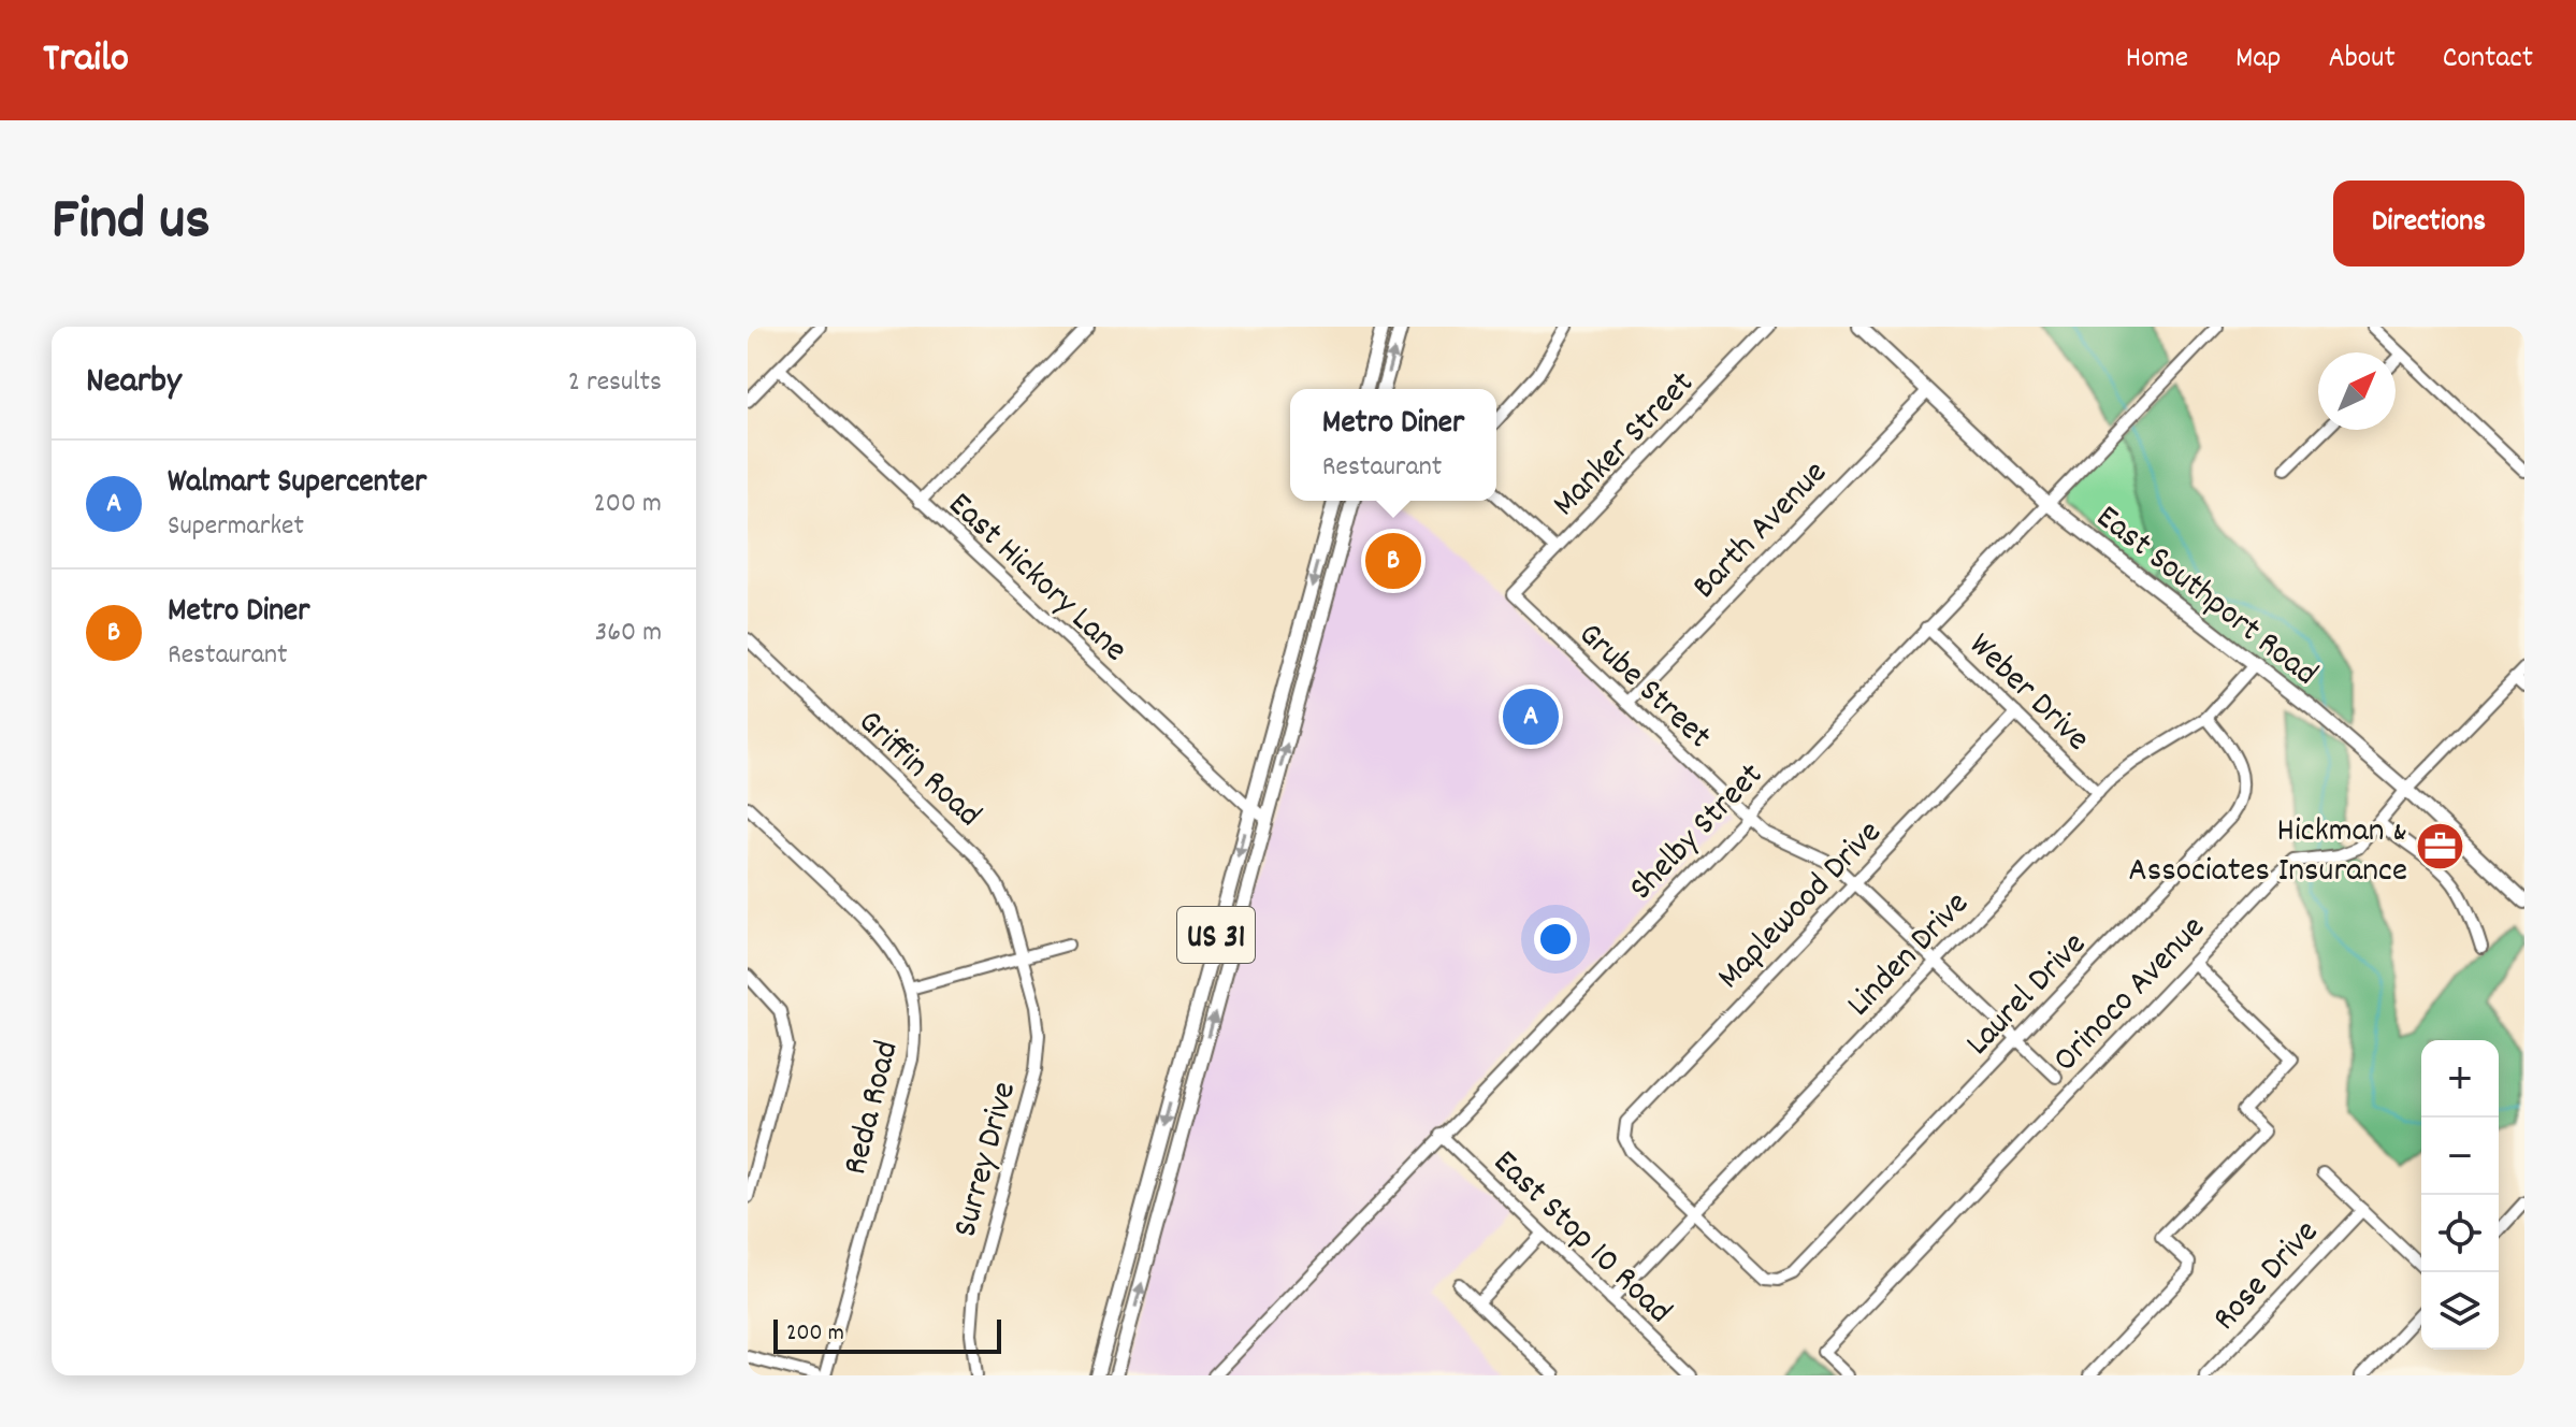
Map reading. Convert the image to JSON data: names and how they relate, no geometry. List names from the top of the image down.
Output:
{
  "streets": {
    "main road": ["East Southport Road", "US 31"],
    "street": [
      "Manker Street",
      "Barth Avenue",
      "East Hickory Lane",
      "Grube Street",
      "Weber Drive",
      "Griffin Road",
      "Shelby Street",
      "Maplewood Drive",
      "Linden Drive",
      "Laurel Drive",
      "Orinoco Avenue",
      "Reda Road",
      "Surrey Drive",
      "East Stop 10 Road",
      "Rose Drive"
    ]
  },
  "crossings": [
    ["Manker Street", "Grube Street"],
    ["Barth Avenue", "East Southport Road"],
    ["Barth Avenue", "Grube Street"],
    ["East Hickory Lane", "US 31"],
    ["East Southport Road", "Shelby Street"],
    ["East Southport Road", "Linden Drive"],
    ["East Southport Road", "Orinoco Avenue"],
    ["Grube Street", "Shelby Street"],
    ["Grube Street", "Maplewood Drive"],
    ["Grube Street", "Linden Drive"],
    ["Grube Street", "Laurel Drive"],
    ["Weber Drive", "Shelby Street"],
    ["Weber Drive", "Maplewood Drive"],
    ["Weber Drive", "Linden Drive"],
    ["Griffin Road", "Surrey Drive"],
    ["Shelby Street", "East Stop 10 Road"],
    ["Maplewood Drive", "Linden Drive"],
    ["Maplewood Drive", "Laurel Drive"],
    ["Linden Drive", "Laurel Drive"],
    ["Linden Drive", "East Stop 10 Road"]
  ],
  "places": {
    "office": ["Hickman & Associates Insurance"]
  },
  "scale_bar": "200 m",
  "north": "top right",
  "page": {
    "header": "Trailo",
    "nav": [
      "Home",
      "Map",
      "About",
      "Contact"
    ],
    "title": "Find us",
    "buttons": "Directions",
    "heading": ["Nearby", "2 results"],
    "popup": ["Metro Diner", "Restaurant"],
    "list": [
      {
        "mark": "A",
        "name": "Walmart Supercenter",
        "note": "Supermarket",
        "value": "200 m"
      },
      {
        "mark": "B",
        "name": "Metro Diner",
        "note": "Restaurant",
        "value": "360 m"
      }
    ],
    "pins": ["B", "A"],
    "map_buttons": ["+", "−"],
    "scale": "200 m"
  }
}
